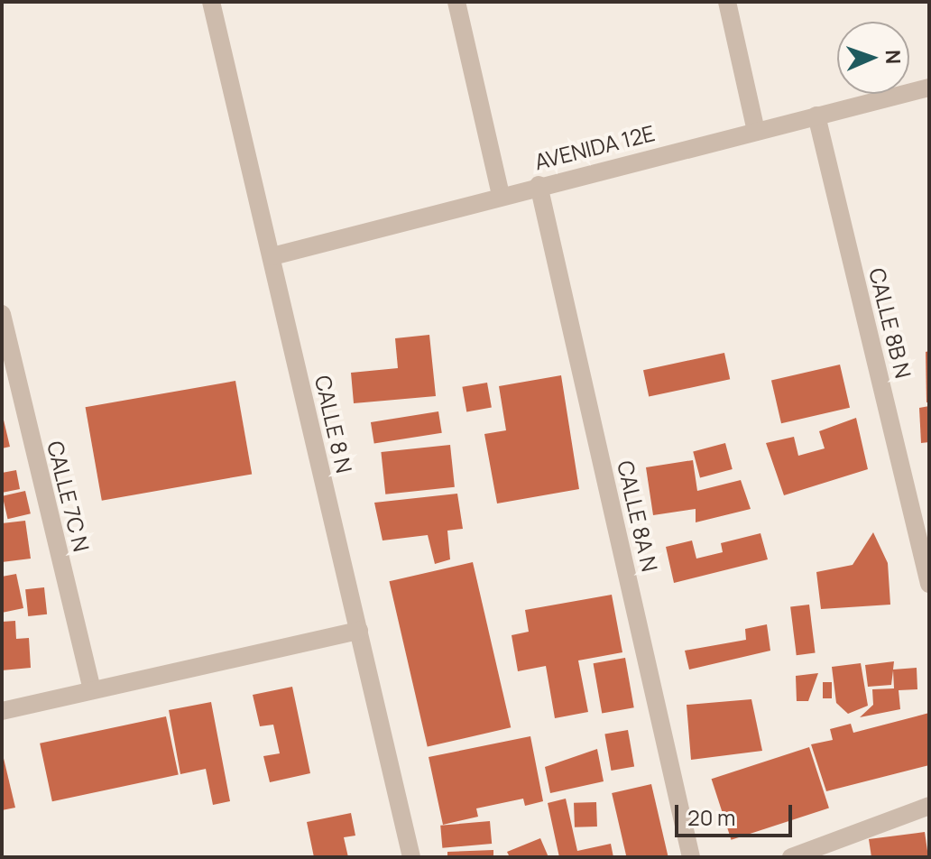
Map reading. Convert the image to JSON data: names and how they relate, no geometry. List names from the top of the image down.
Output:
{
  "streets": {
    "street": [
      "AVENIDA 12E",
      "CALLE 8B N",
      "CALLE 8 N",
      "CALLE 7C N",
      "CALLE 8A N"
    ]
  },
  "crossings": [
    ["AVENIDA 12E", "CALLE 8B N"],
    ["AVENIDA 12E", "CALLE 8 N"],
    ["AVENIDA 12E", "CALLE 8A N"]
  ],
  "scale_bar": "20 m",
  "north": "right"
}
